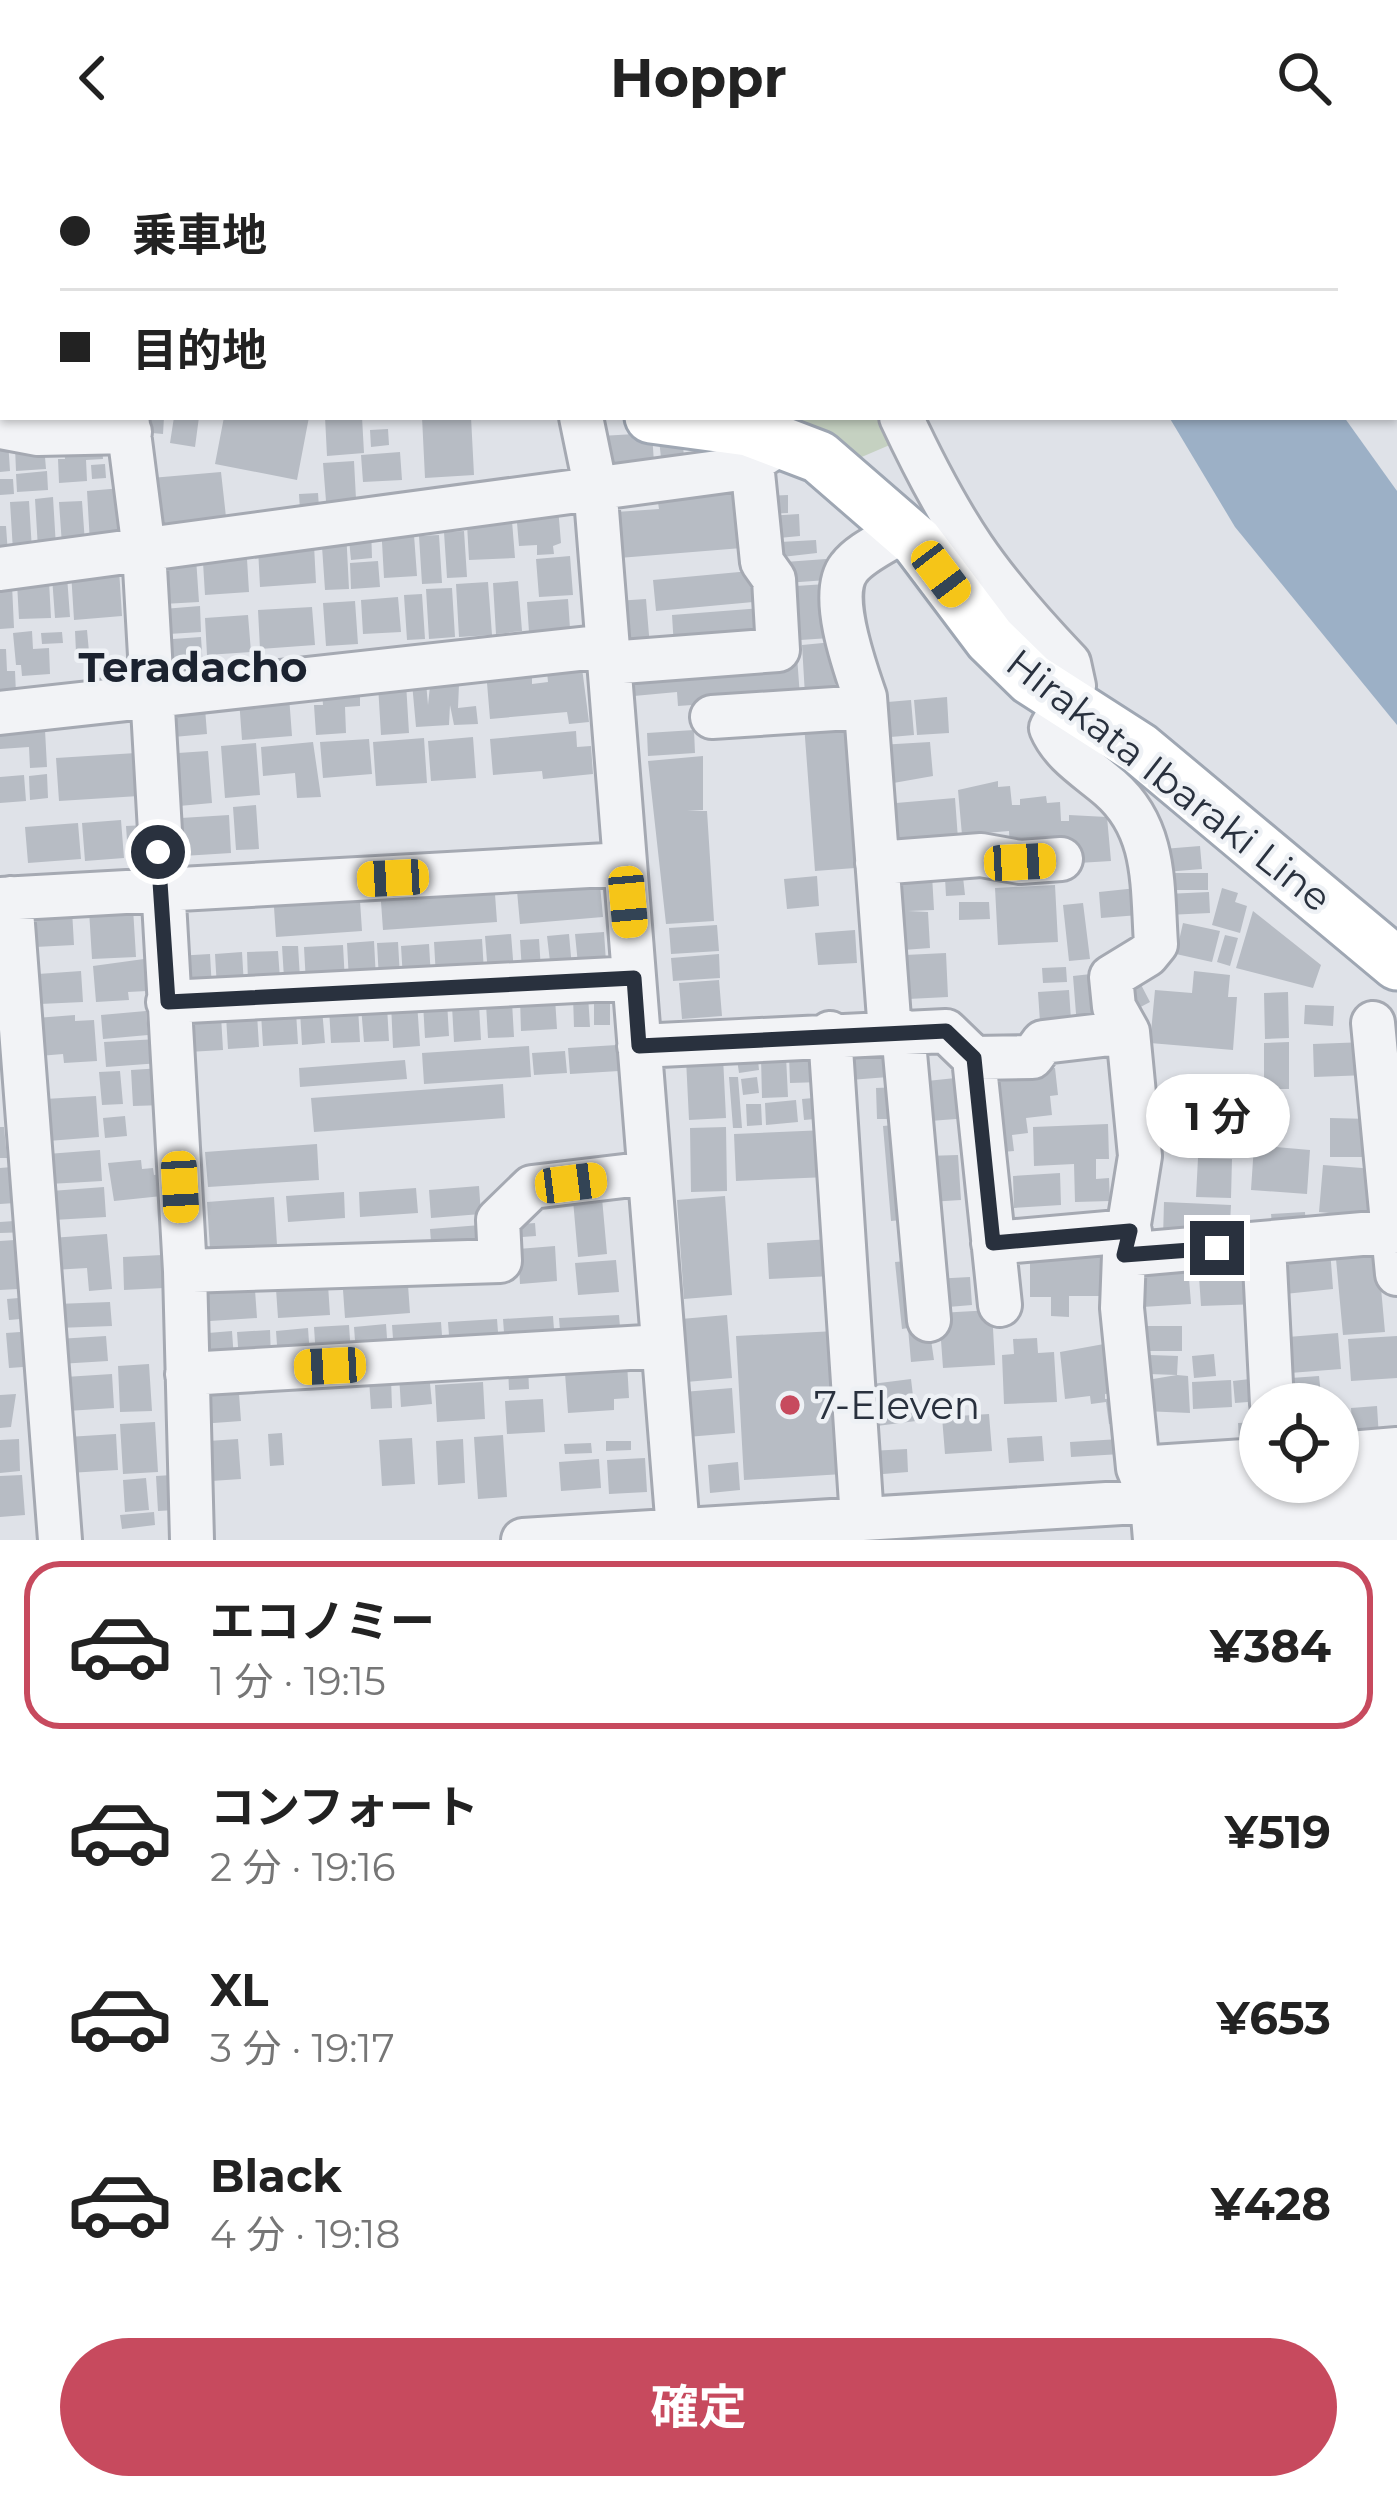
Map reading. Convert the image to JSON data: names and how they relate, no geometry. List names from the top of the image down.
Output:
{
  "streets": {
    "main road": ["Hirakata Ibaraki Line"]
  },
  "districts": ["Teradacho"],
  "places": ["7-Eleven"],
  "page": {
    "header": "Hoppr",
    "banner": ["乗車地", "目的地"],
    "bubble": "1 分",
    "list": [
      {
        "name": "エコノミー",
        "note": "1 分 · 19:15",
        "value": "¥384"
      },
      {
        "name": "コンフォート",
        "note": "2 分 · 19:16",
        "value": "¥519"
      },
      {
        "name": "XL",
        "note": "3 分 · 19:17",
        "value": "¥653"
      },
      {
        "name": "Black",
        "note": "4 分 · 19:18",
        "value": "¥428"
      }
    ],
    "buttons": "確定"
  }
}
